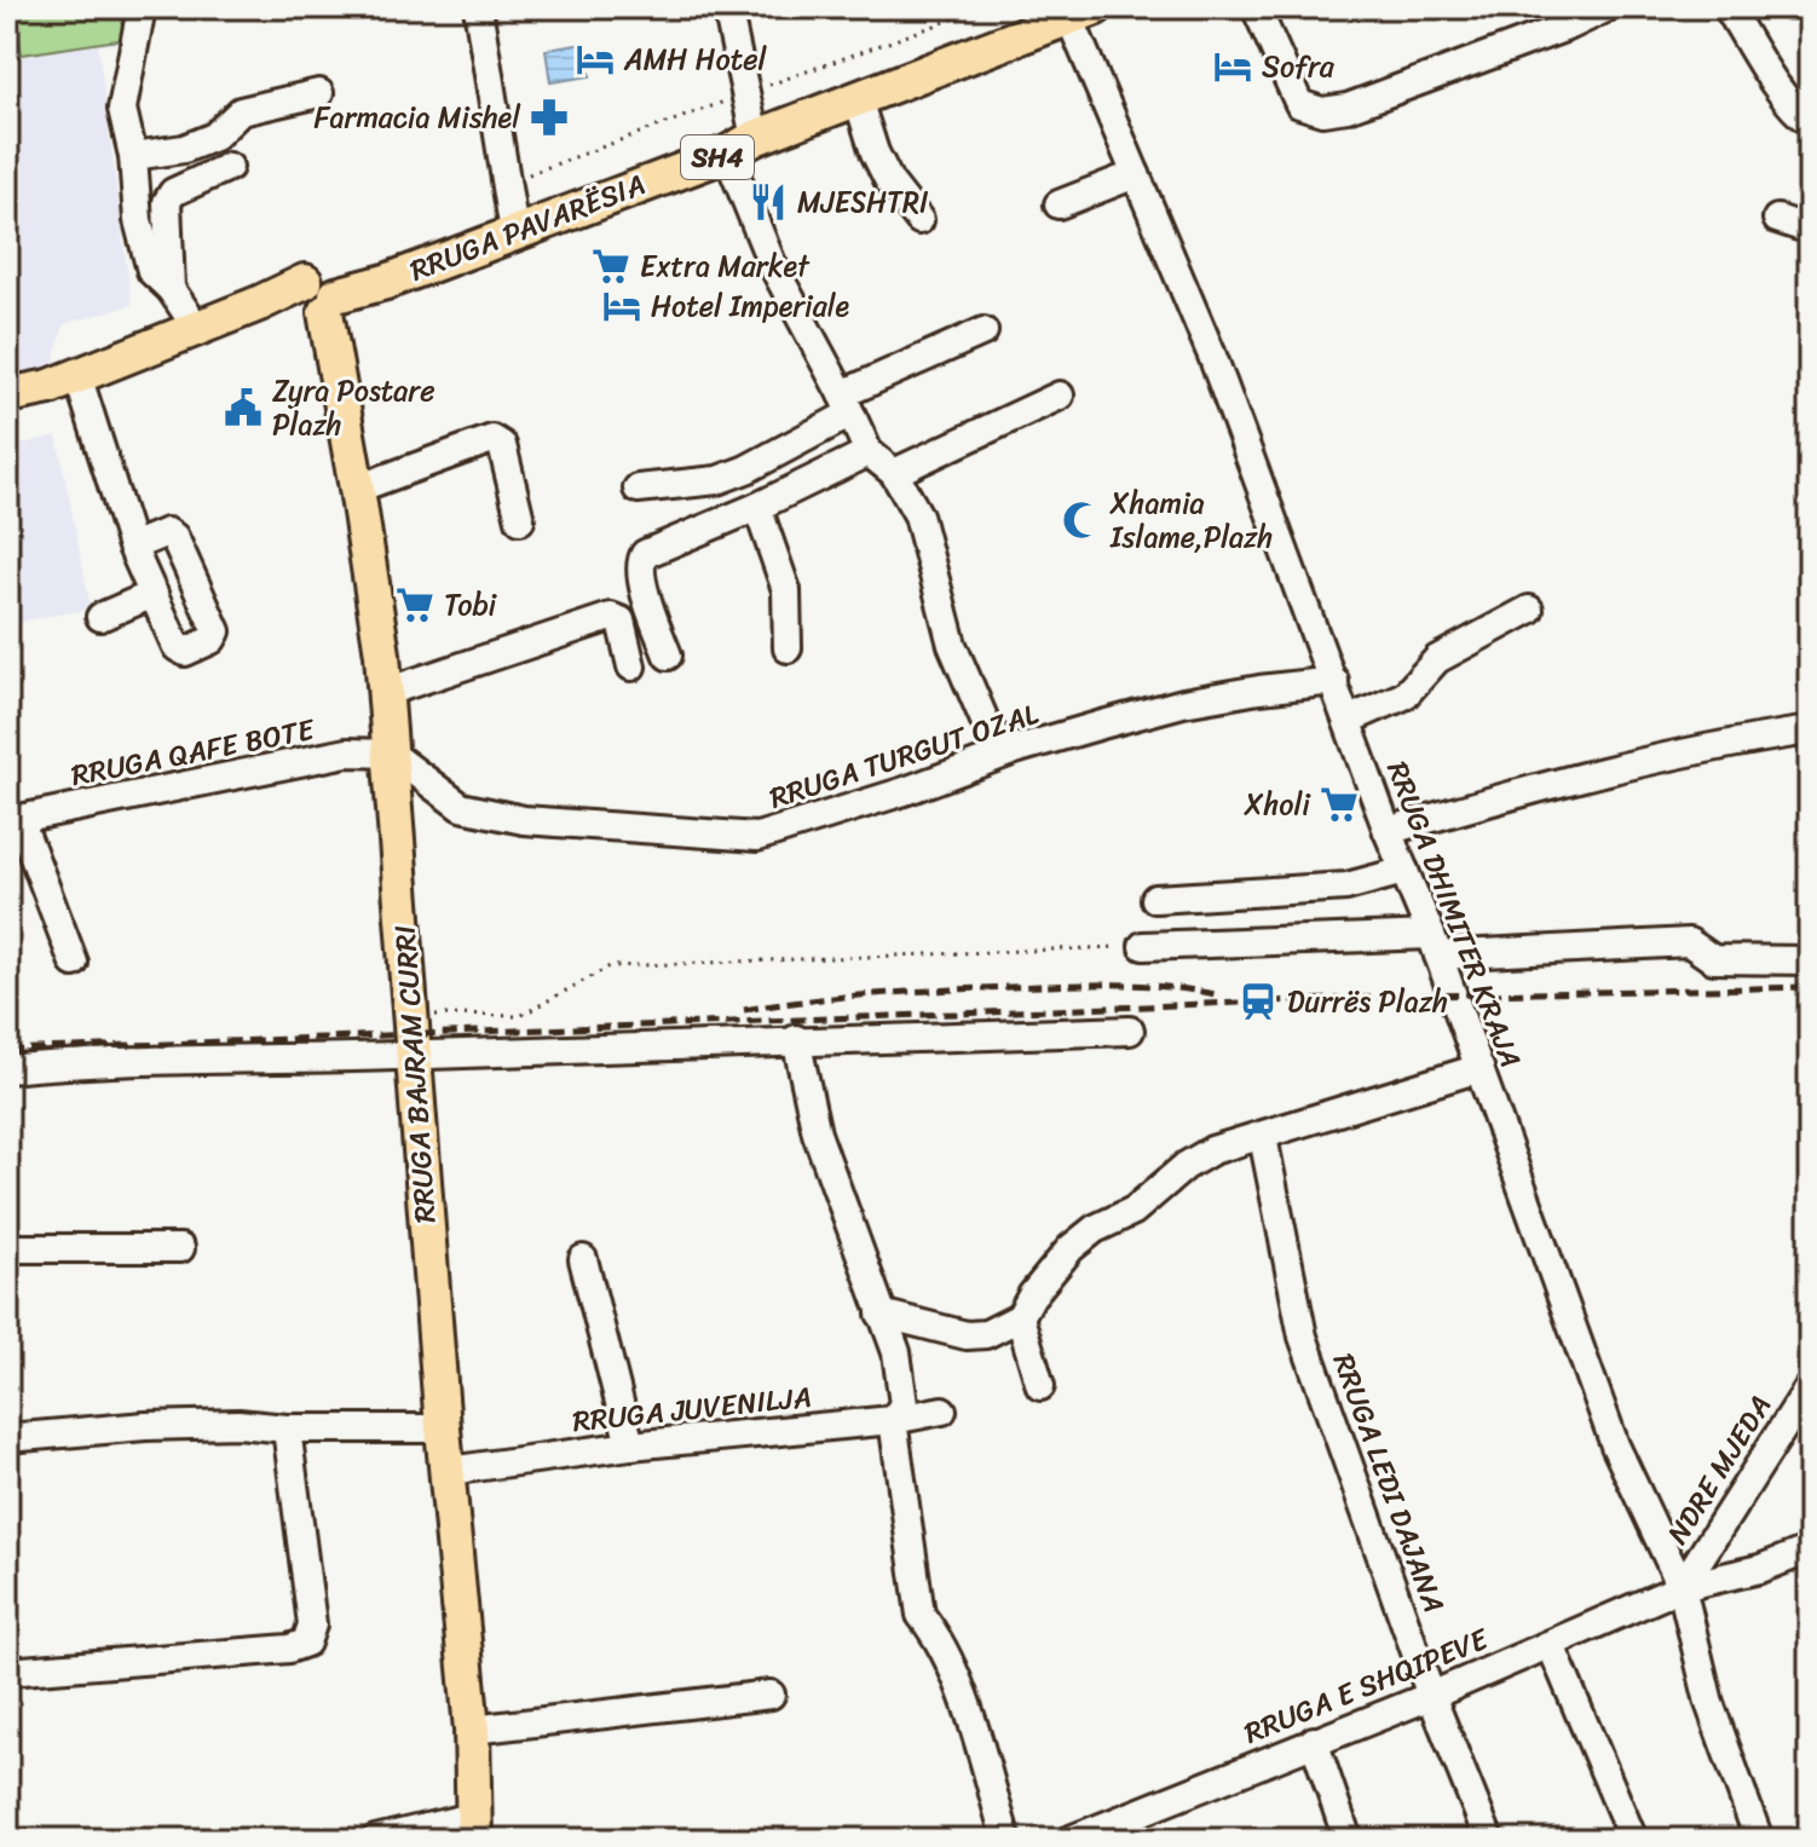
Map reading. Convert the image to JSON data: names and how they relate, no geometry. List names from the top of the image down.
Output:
{
  "streets": {
    "main road": ["SH4", "RRUGA PAVARËSIA", "RRUGA BAJRAM CURRI"],
    "street": [
      "RRUGA QAFE BOTE",
      "RRUGA TURGUT OZAL",
      "RRUGA DHIMITER KRAJA",
      "RRUGA JUVENILJA",
      "NDRE MJEDA",
      "RRUGA LEDI DAJANA",
      "RRUGA E SHQIPEVE"
    ]
  },
  "crossings": [
    ["RRUGA PAVARËSIA", "RRUGA DHIMITER KRAJA"],
    ["RRUGA PAVARËSIA", "RRUGA BAJRAM CURRI"],
    ["RRUGA QAFE BOTE", "RRUGA TURGUT OZAL"],
    ["RRUGA QAFE BOTE", "RRUGA BAJRAM CURRI"],
    ["RRUGA TURGUT OZAL", "RRUGA DHIMITER KRAJA"],
    ["RRUGA TURGUT OZAL", "RRUGA BAJRAM CURRI"],
    ["RRUGA DHIMITER KRAJA", "NDRE MJEDA"],
    ["RRUGA DHIMITER KRAJA", "RRUGA E SHQIPEVE"],
    ["RRUGA BAJRAM CURRI", "RRUGA JUVENILJA"],
    ["NDRE MJEDA", "RRUGA E SHQIPEVE"],
    ["RRUGA LEDI DAJANA", "RRUGA E SHQIPEVE"]
  ],
  "places": {
    "hotel": ["AMH Hotel", "Sofra", "Hotel Imperiale"],
    "pharmacy": ["Farmacia Mishel"],
    "restaurant": ["MJESHTRI"],
    "supermarket": ["Extra Market", "Tobi", "Xholi"],
    "public building": ["Zyra Postare Plazh"],
    "mosque": ["Xhamia Islame,Plazh"],
    "station": ["Durrës Plazh"]
  }
}
